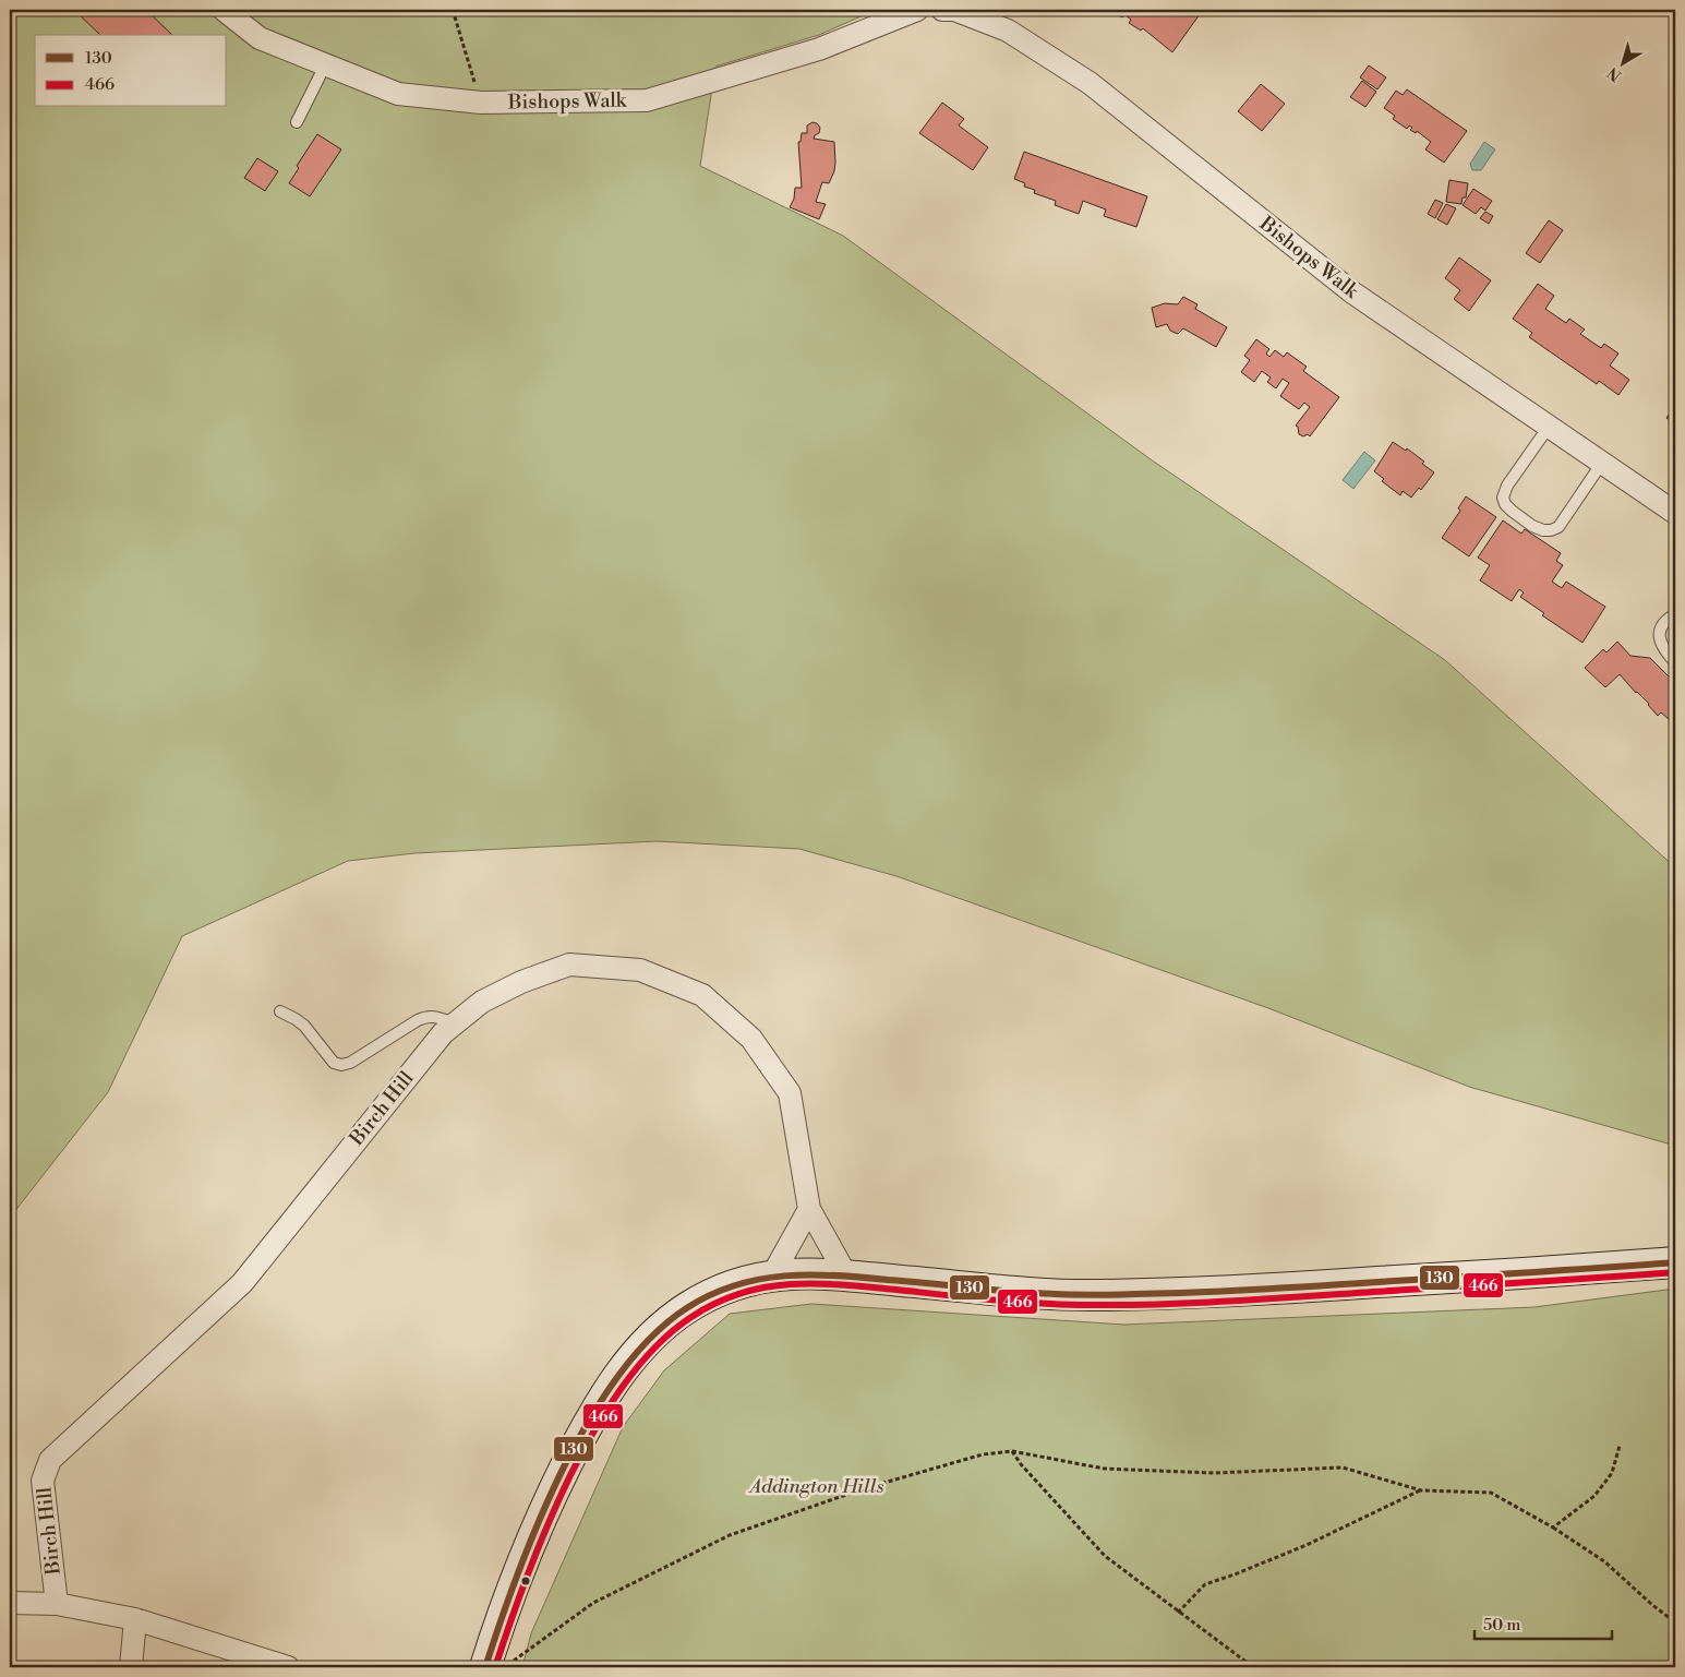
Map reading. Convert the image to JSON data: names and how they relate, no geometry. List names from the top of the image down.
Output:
{
  "streets": {
    "street": ["Bishops Walk", "Birch Hill"]
  },
  "parks": ["Addington Hills"],
  "lines": ["transit line 130", "transit line 466"],
  "legend": ["130", "466"],
  "scale_bar": "50 m",
  "north": "bottom left"
}
